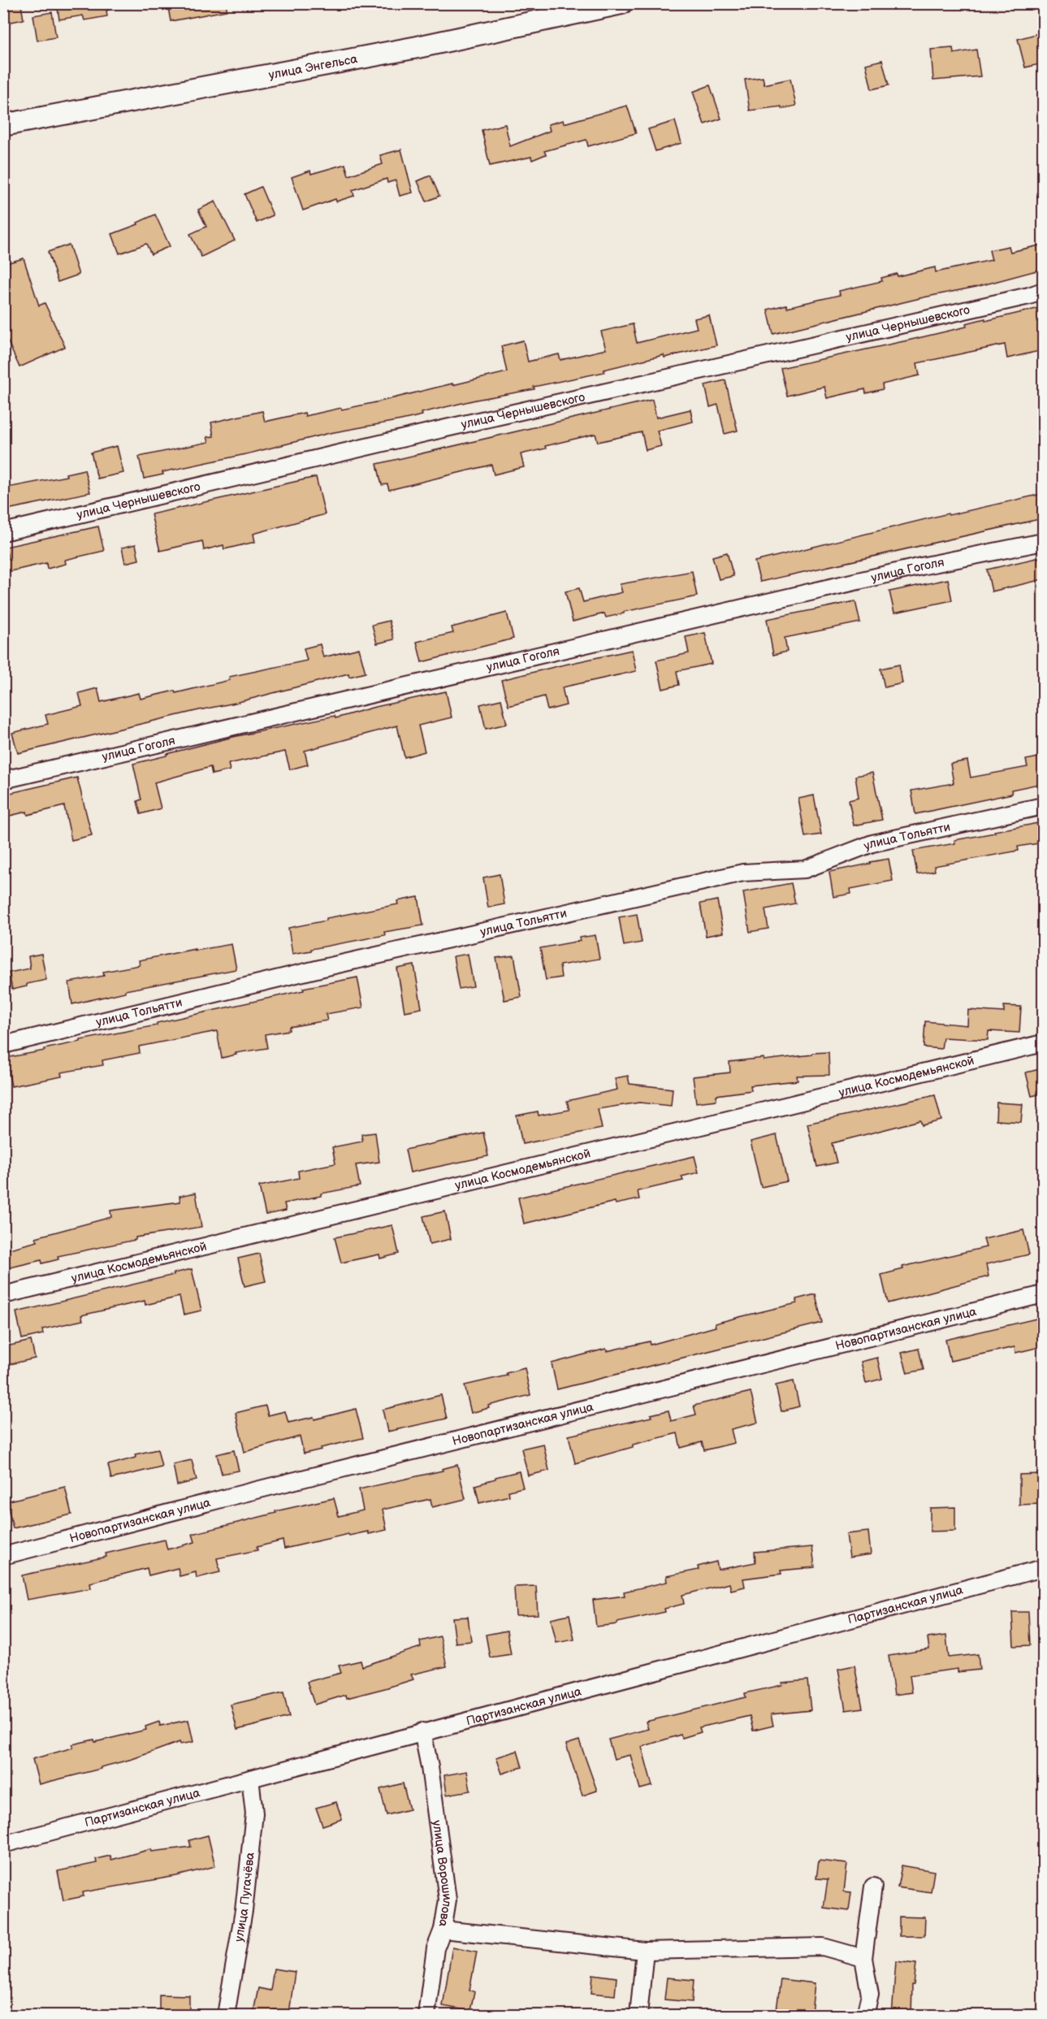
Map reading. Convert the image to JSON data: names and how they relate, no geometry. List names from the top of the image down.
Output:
{
  "streets": {
    "street": [
      "улица Энгельса",
      "улица Чернышевского",
      "улица Гоголя",
      "улица Тольятти",
      "улица Космодемьянской",
      "Новопартизанская улица",
      "Партизанская улица",
      "улица Ворошилова",
      "улица Пугачёва"
    ]
  },
  "crossings": [
    ["Партизанская улица", "улица Ворошилова"],
    ["Партизанская улица", "улица Пугачёва"]
  ]
}
